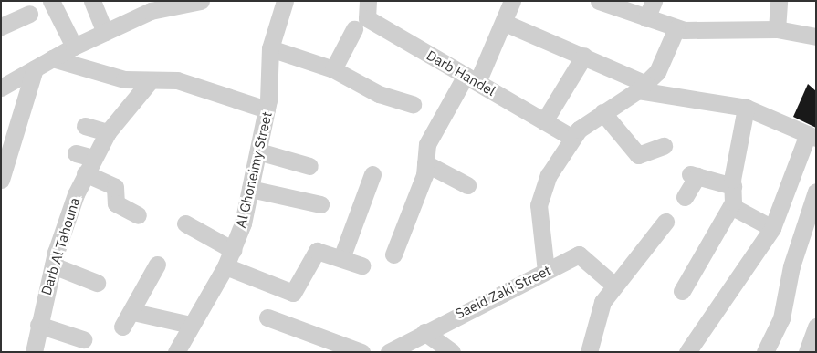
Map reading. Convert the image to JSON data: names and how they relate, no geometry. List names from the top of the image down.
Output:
{
  "streets": {
    "street": [
      "Darb Handel",
      "Al Ghoneimy Street",
      "Darb Al Tahouna",
      "Saeid Zaki Street"
    ]
  }
}
